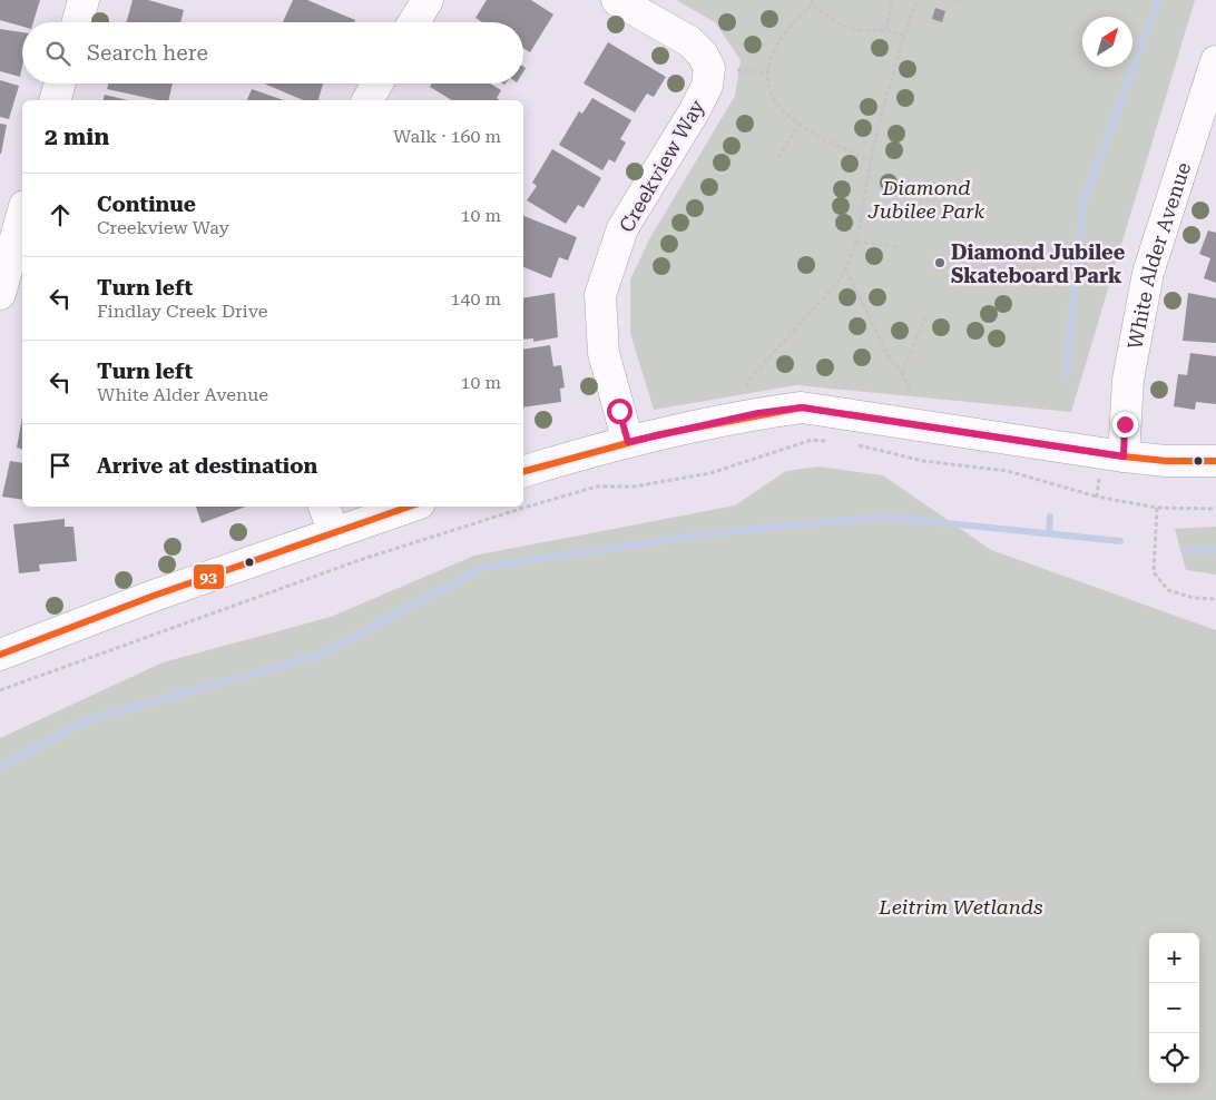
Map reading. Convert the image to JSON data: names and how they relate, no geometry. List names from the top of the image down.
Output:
{
  "streets": {
    "street": ["Creekview Way", "White Alder Avenue"]
  },
  "parks": ["Diamond Jubilee Park", "Leitrim Wetlands"],
  "places": ["Diamond Jubilee Skateboard Park"],
  "lines": ["transit line 93"],
  "north": "top right",
  "page": {
    "search": "Search here",
    "heading": ["2 min", "Walk · 160 m"],
    "list": [
      ["Continue", "Creekview Way", "10 m"],
      ["Turn left", "Findlay Creek Drive", "140 m"],
      ["Turn left", "White Alder Avenue", "10 m"],
      "Arrive at destination"
    ],
    "map_buttons": ["+", "−"]
  }
}
